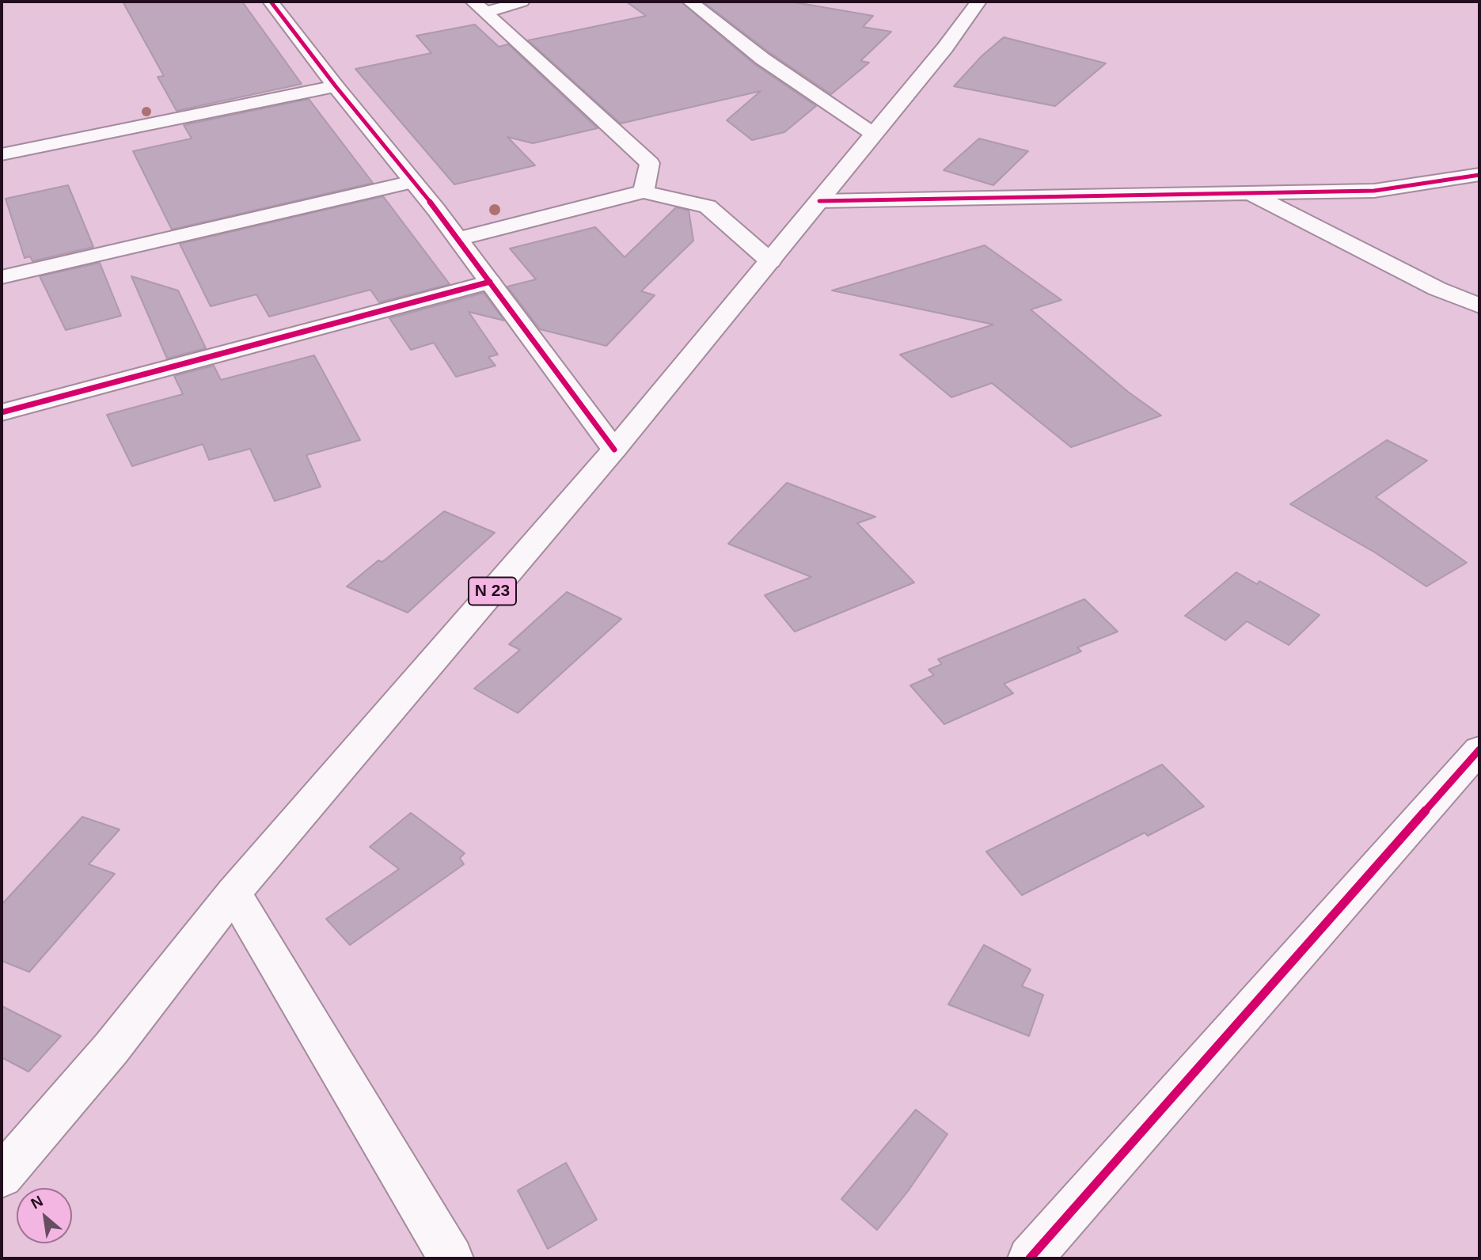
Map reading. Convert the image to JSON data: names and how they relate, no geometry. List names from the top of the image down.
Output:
{
  "streets": {
    "street": ["N 23"]
  },
  "north": "top left"
}
